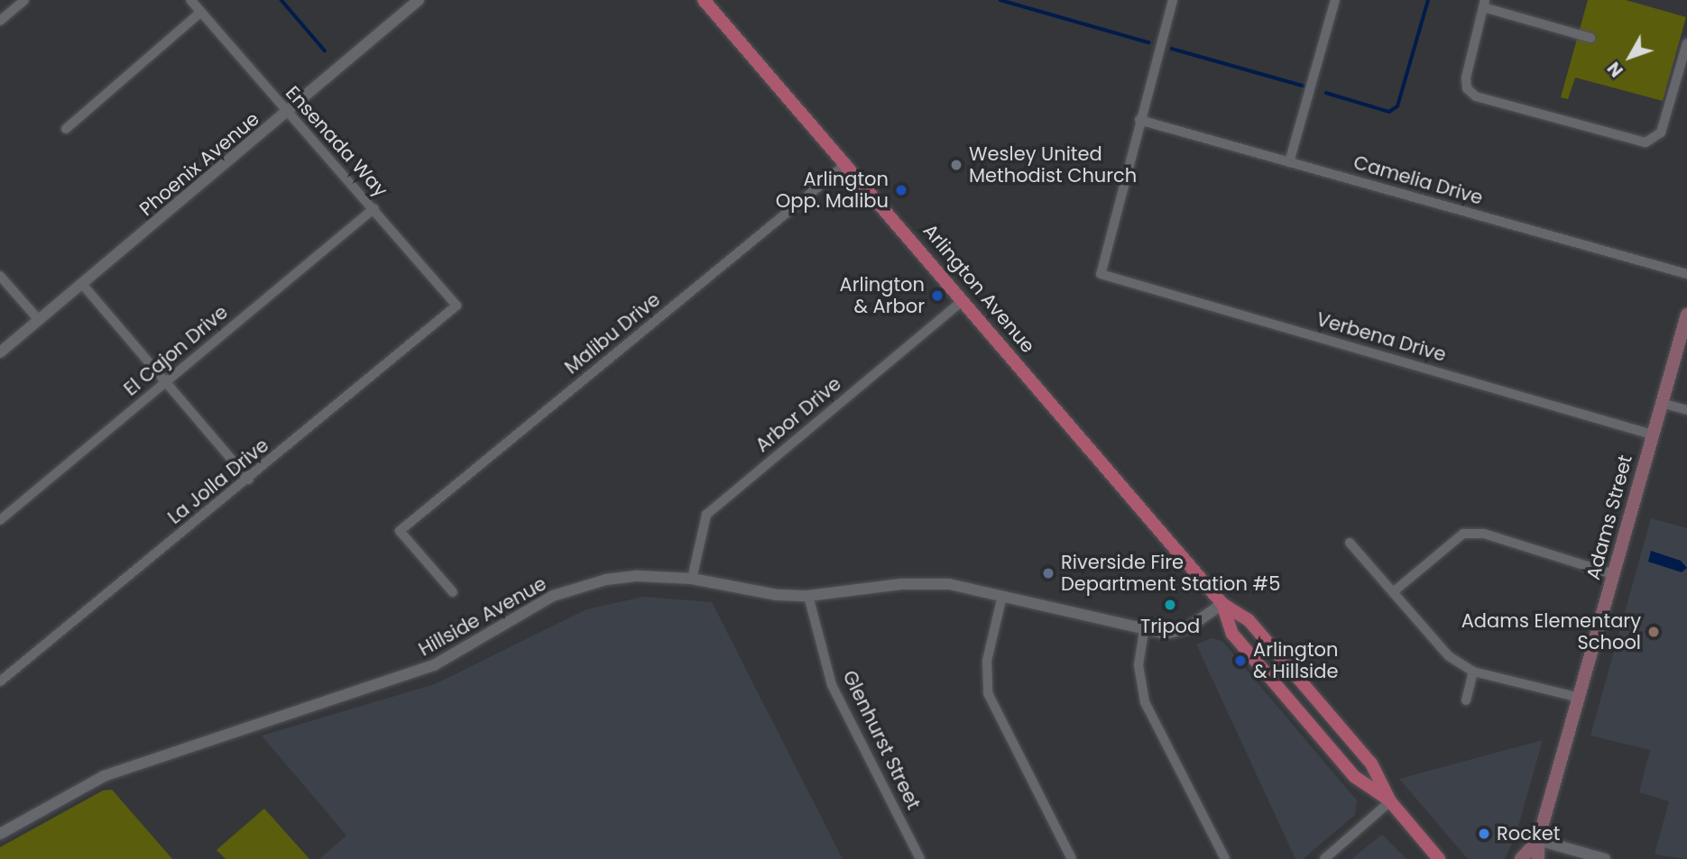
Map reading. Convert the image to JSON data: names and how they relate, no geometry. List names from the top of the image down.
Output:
{
  "streets": {
    "main road": ["Arlington Avenue", "Adams Street"],
    "street": [
      "Ensenada Way",
      "Phoenix Avenue",
      "Camelia Drive",
      "Malibu Drive",
      "Verbena Drive",
      "El Cajon Drive",
      "Arbor Drive",
      "La Jolla Drive",
      "Hillside Avenue",
      "Glenhurst Street"
    ]
  },
  "crossings": [
    ["Ensenada Way", "Phoenix Avenue"],
    ["Ensenada Way", "El Cajon Drive"],
    ["Ensenada Way", "La Jolla Drive"],
    ["Camelia Drive", "Verbena Drive"],
    ["Arlington Avenue", "Malibu Drive"],
    ["Arlington Avenue", "Arbor Drive"],
    ["Arlington Avenue", "Hillside Avenue"],
    ["Verbena Drive", "Adams Street"],
    ["Arbor Drive", "Hillside Avenue"],
    ["Hillside Avenue", "Glenhurst Street"]
  ],
  "places": [
    "Wesley United Methodist Church",
    "Arlington Opp. Malibu",
    "Arlington & Arbor",
    "Riverside Fire Department Station #5",
    "Tripod",
    "Adams Elementary School",
    "Arlington & Hillside",
    "Rocket"
  ],
  "north": "bottom left"
}
